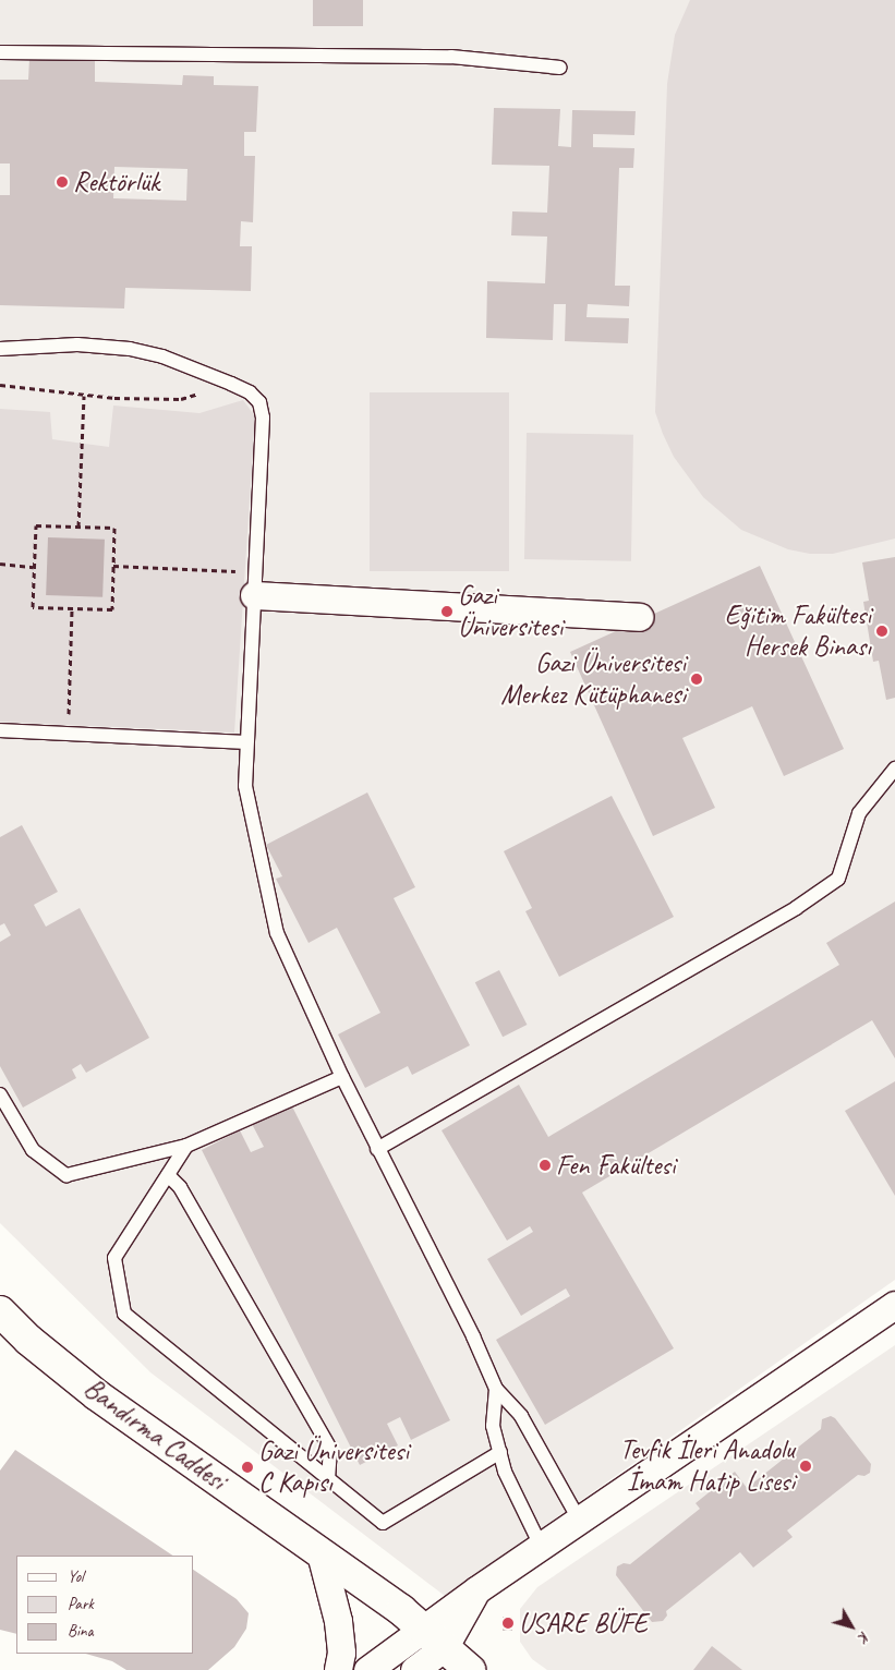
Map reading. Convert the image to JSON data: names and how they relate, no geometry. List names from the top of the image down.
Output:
{
  "streets": {
    "main road": ["Bandırma Caddesi"]
  },
  "places": [
    "Rektörlük",
    "Gazi Üniversitesi",
    "Eğitim Fakültesi Hersek Binası",
    "Gazi Üniversitesi Merkez Kütüphanesi",
    "Fen Fakültesi",
    "Tevfik İleri Anadolu İmam Hatip Lisesi",
    "Gazi Üniversitesi C Kapısı",
    "USARE BÜFE"
  ],
  "legend": ["Yol", "Park", "Bina"],
  "north": "bottom right"
}
